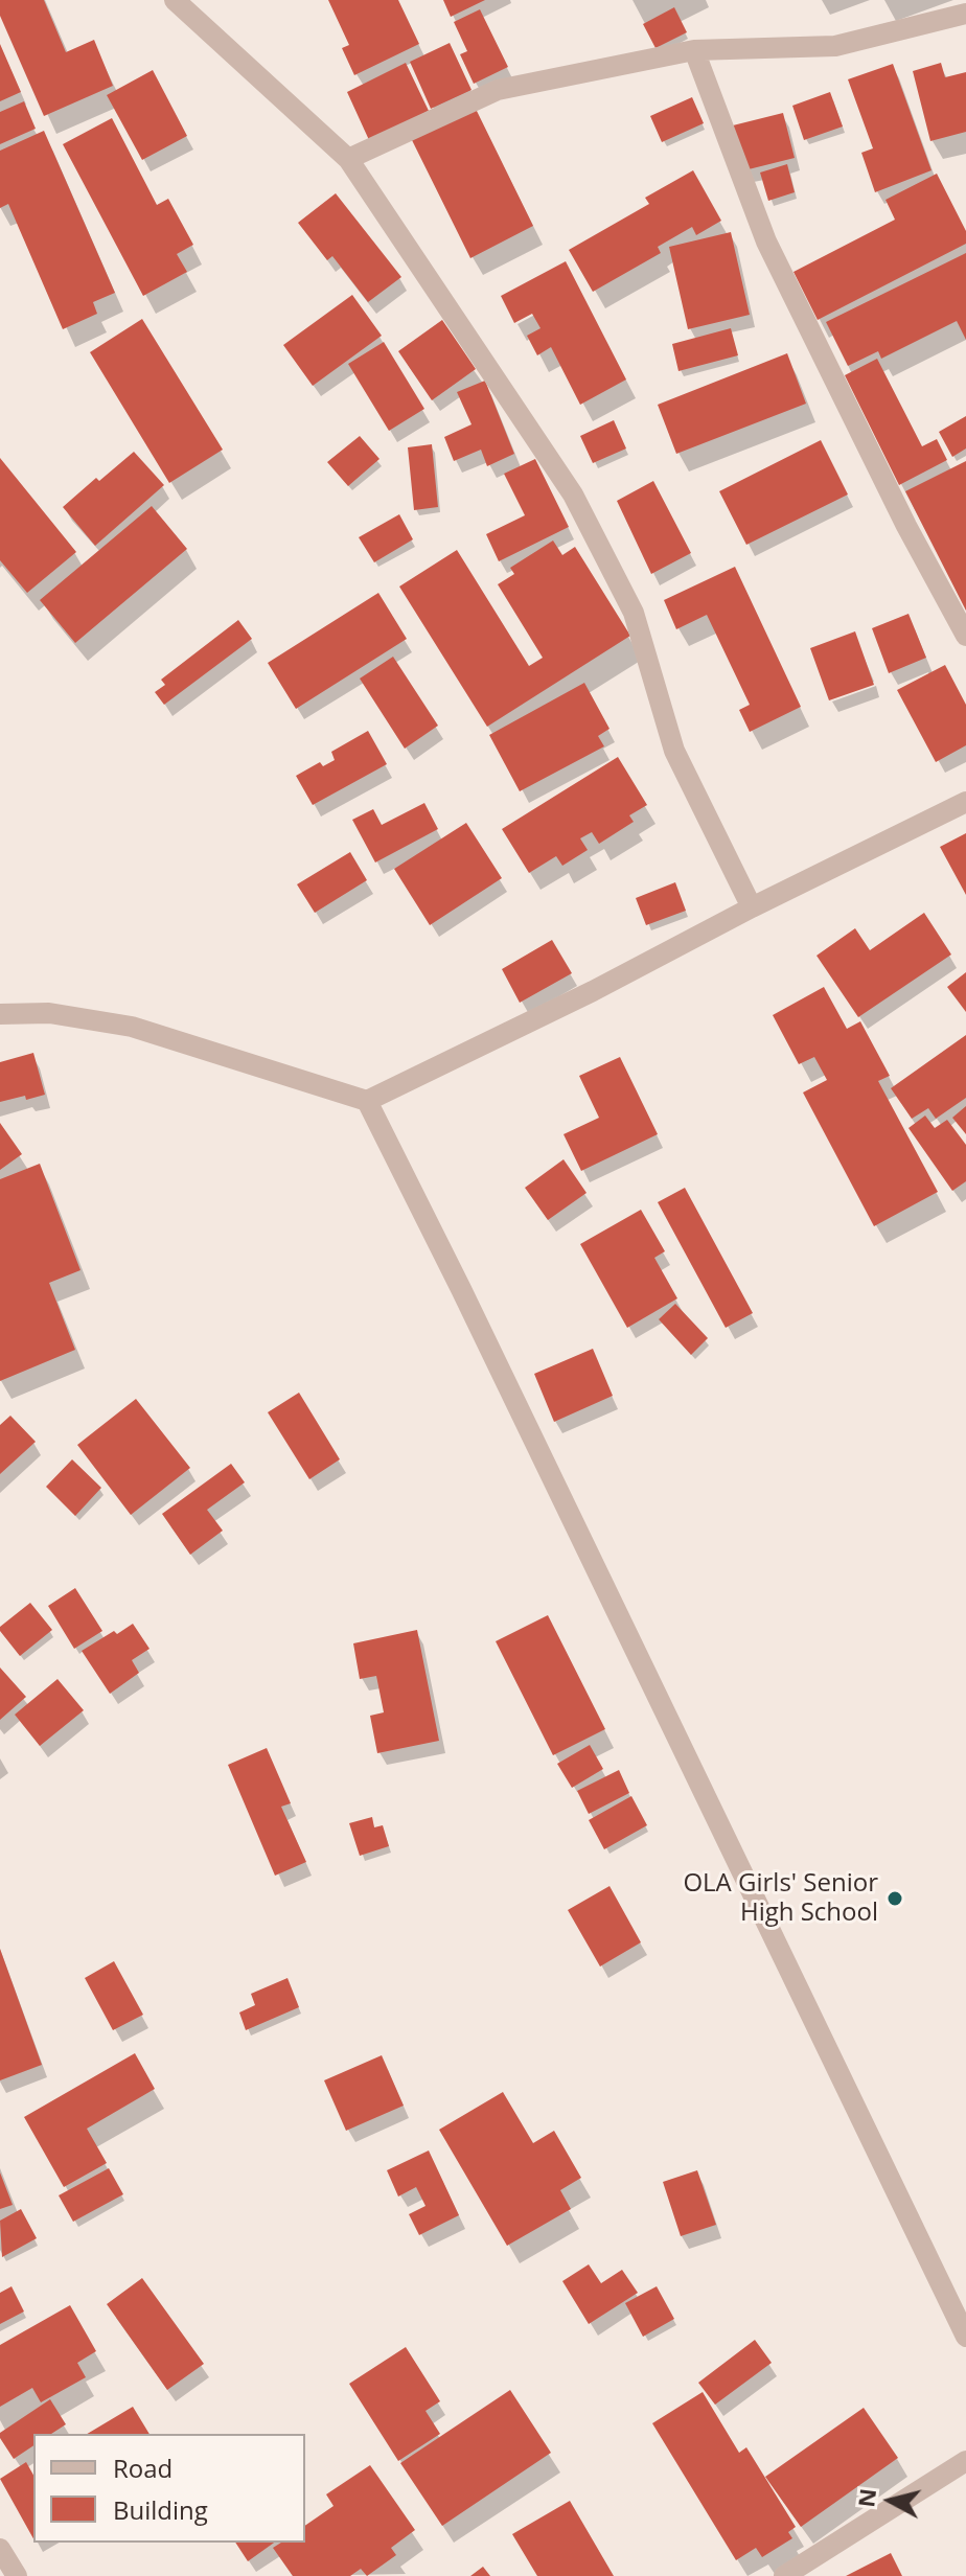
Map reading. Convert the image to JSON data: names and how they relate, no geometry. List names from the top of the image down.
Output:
{
  "places": ["OLA Girls' Senior High School"],
  "legend": ["Road", "Building"],
  "north": "left"
}
